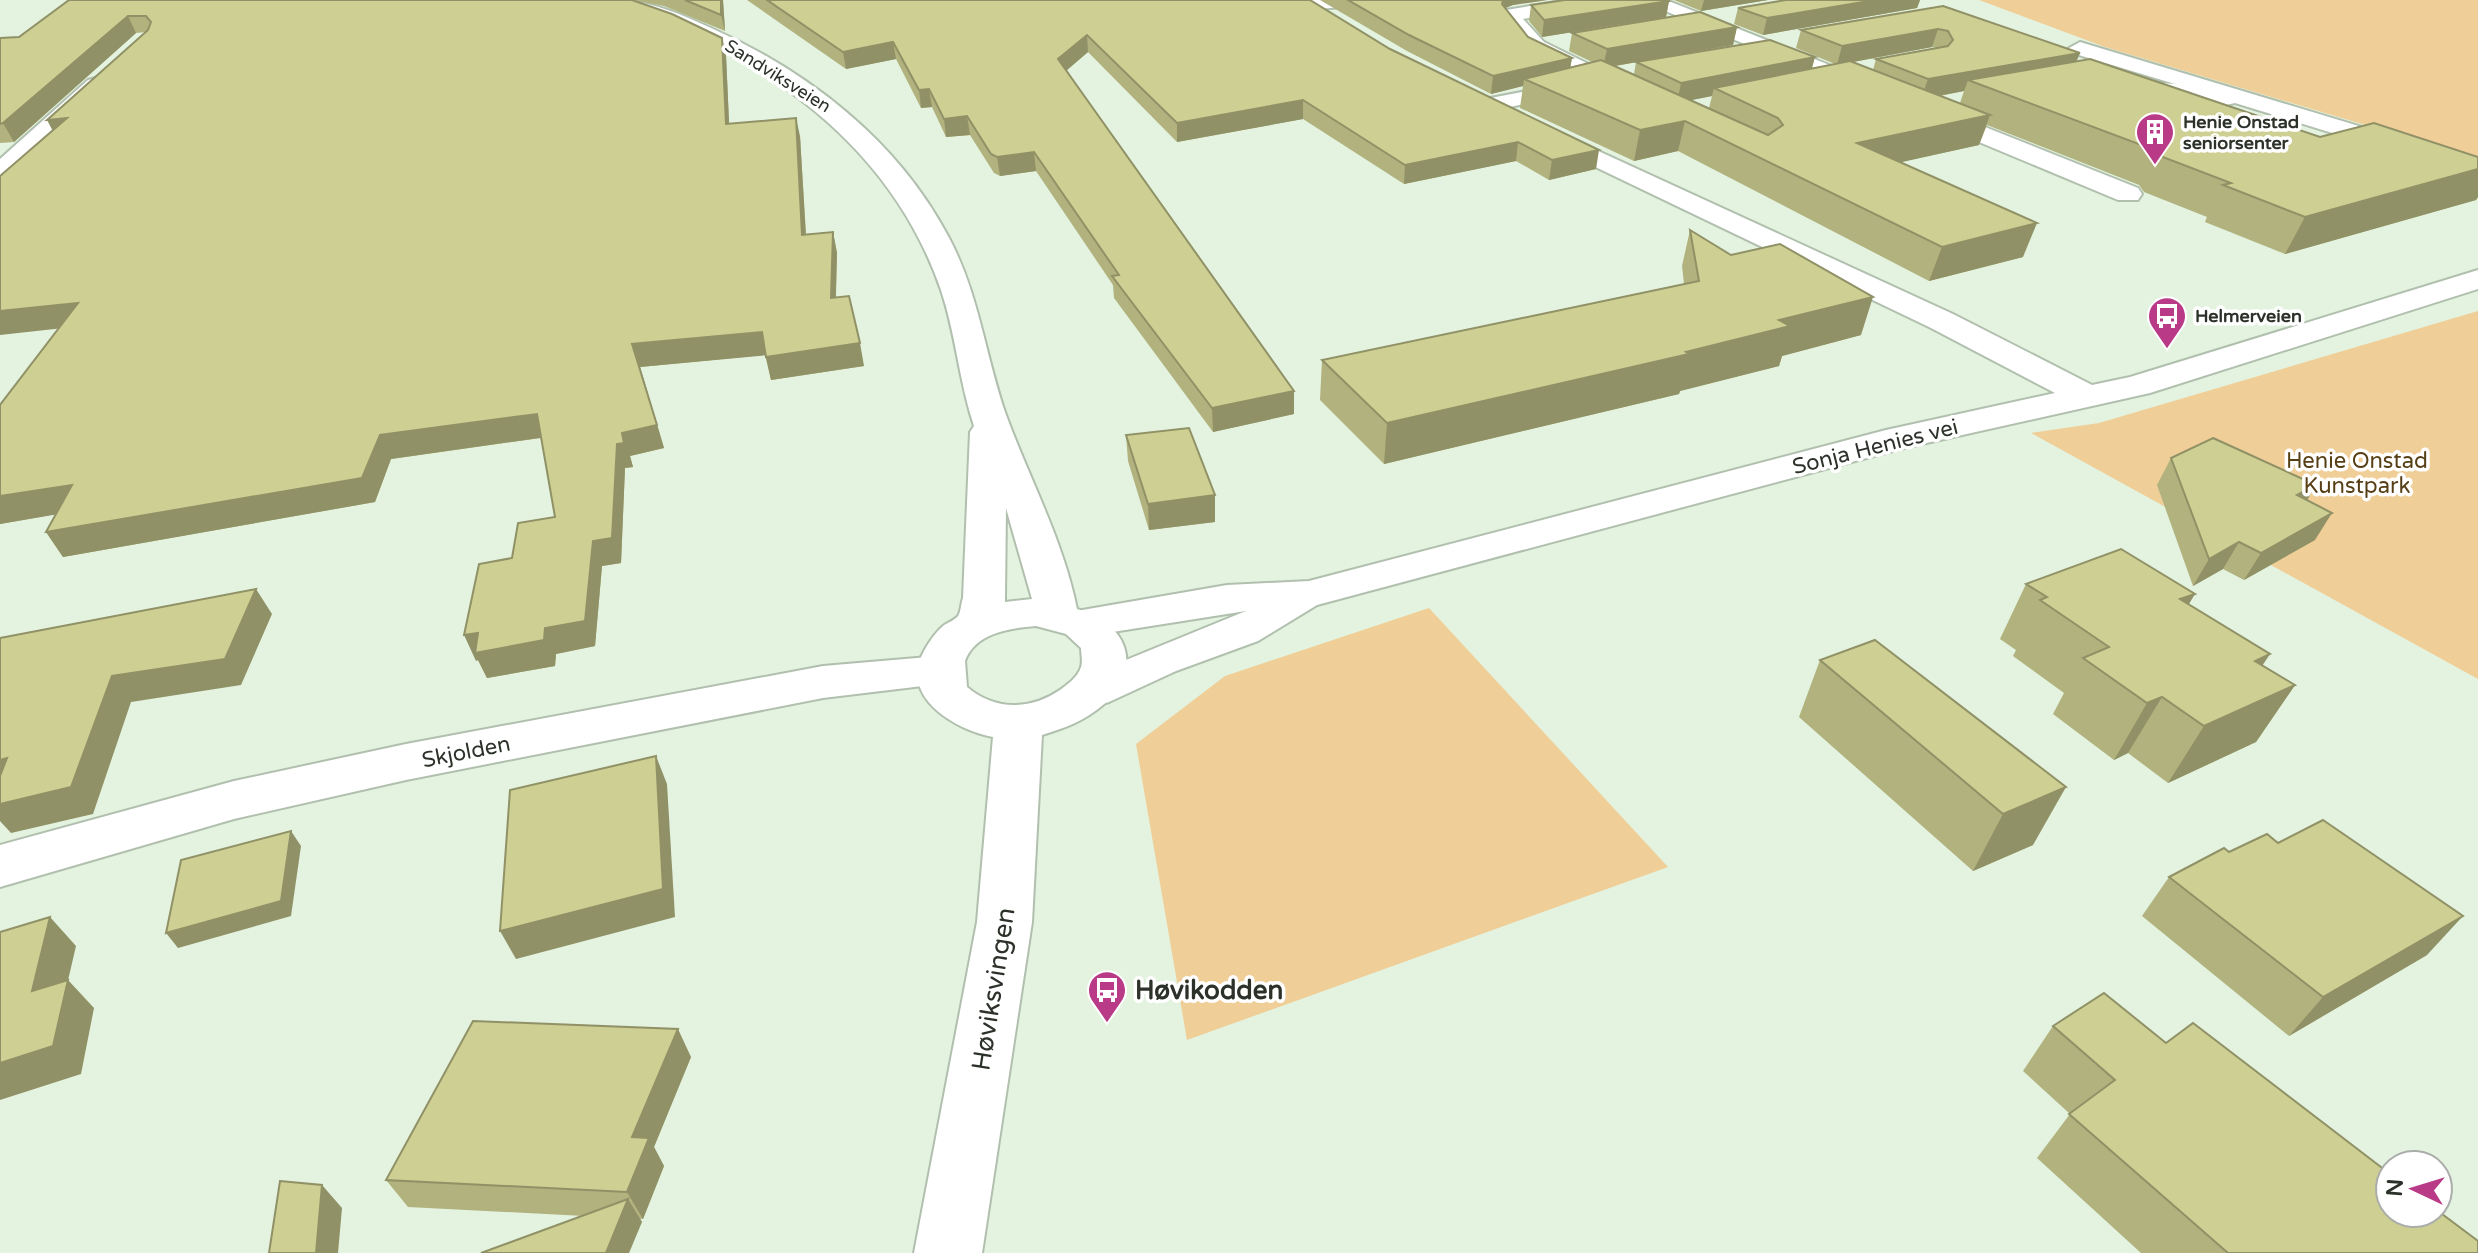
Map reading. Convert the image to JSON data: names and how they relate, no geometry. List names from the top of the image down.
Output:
{
  "streets": {
    "street": [
      "Sandviksveien",
      "Sonja Henies vei",
      "Skjolden",
      "Høviksvingen"
    ]
  },
  "crossings": [
    ["Sonja Henies vei", "Skjolden"],
    ["Sonja Henies vei", "Høviksvingen"],
    ["Skjolden", "Høviksvingen"]
  ],
  "parks": ["Henie Onstad Kunstpark"],
  "places": {
    "building": ["Henie Onstad seniorsenter"],
    "bus stop": ["Helmerveien", "Høvikodden"]
  },
  "north": "left"
}
